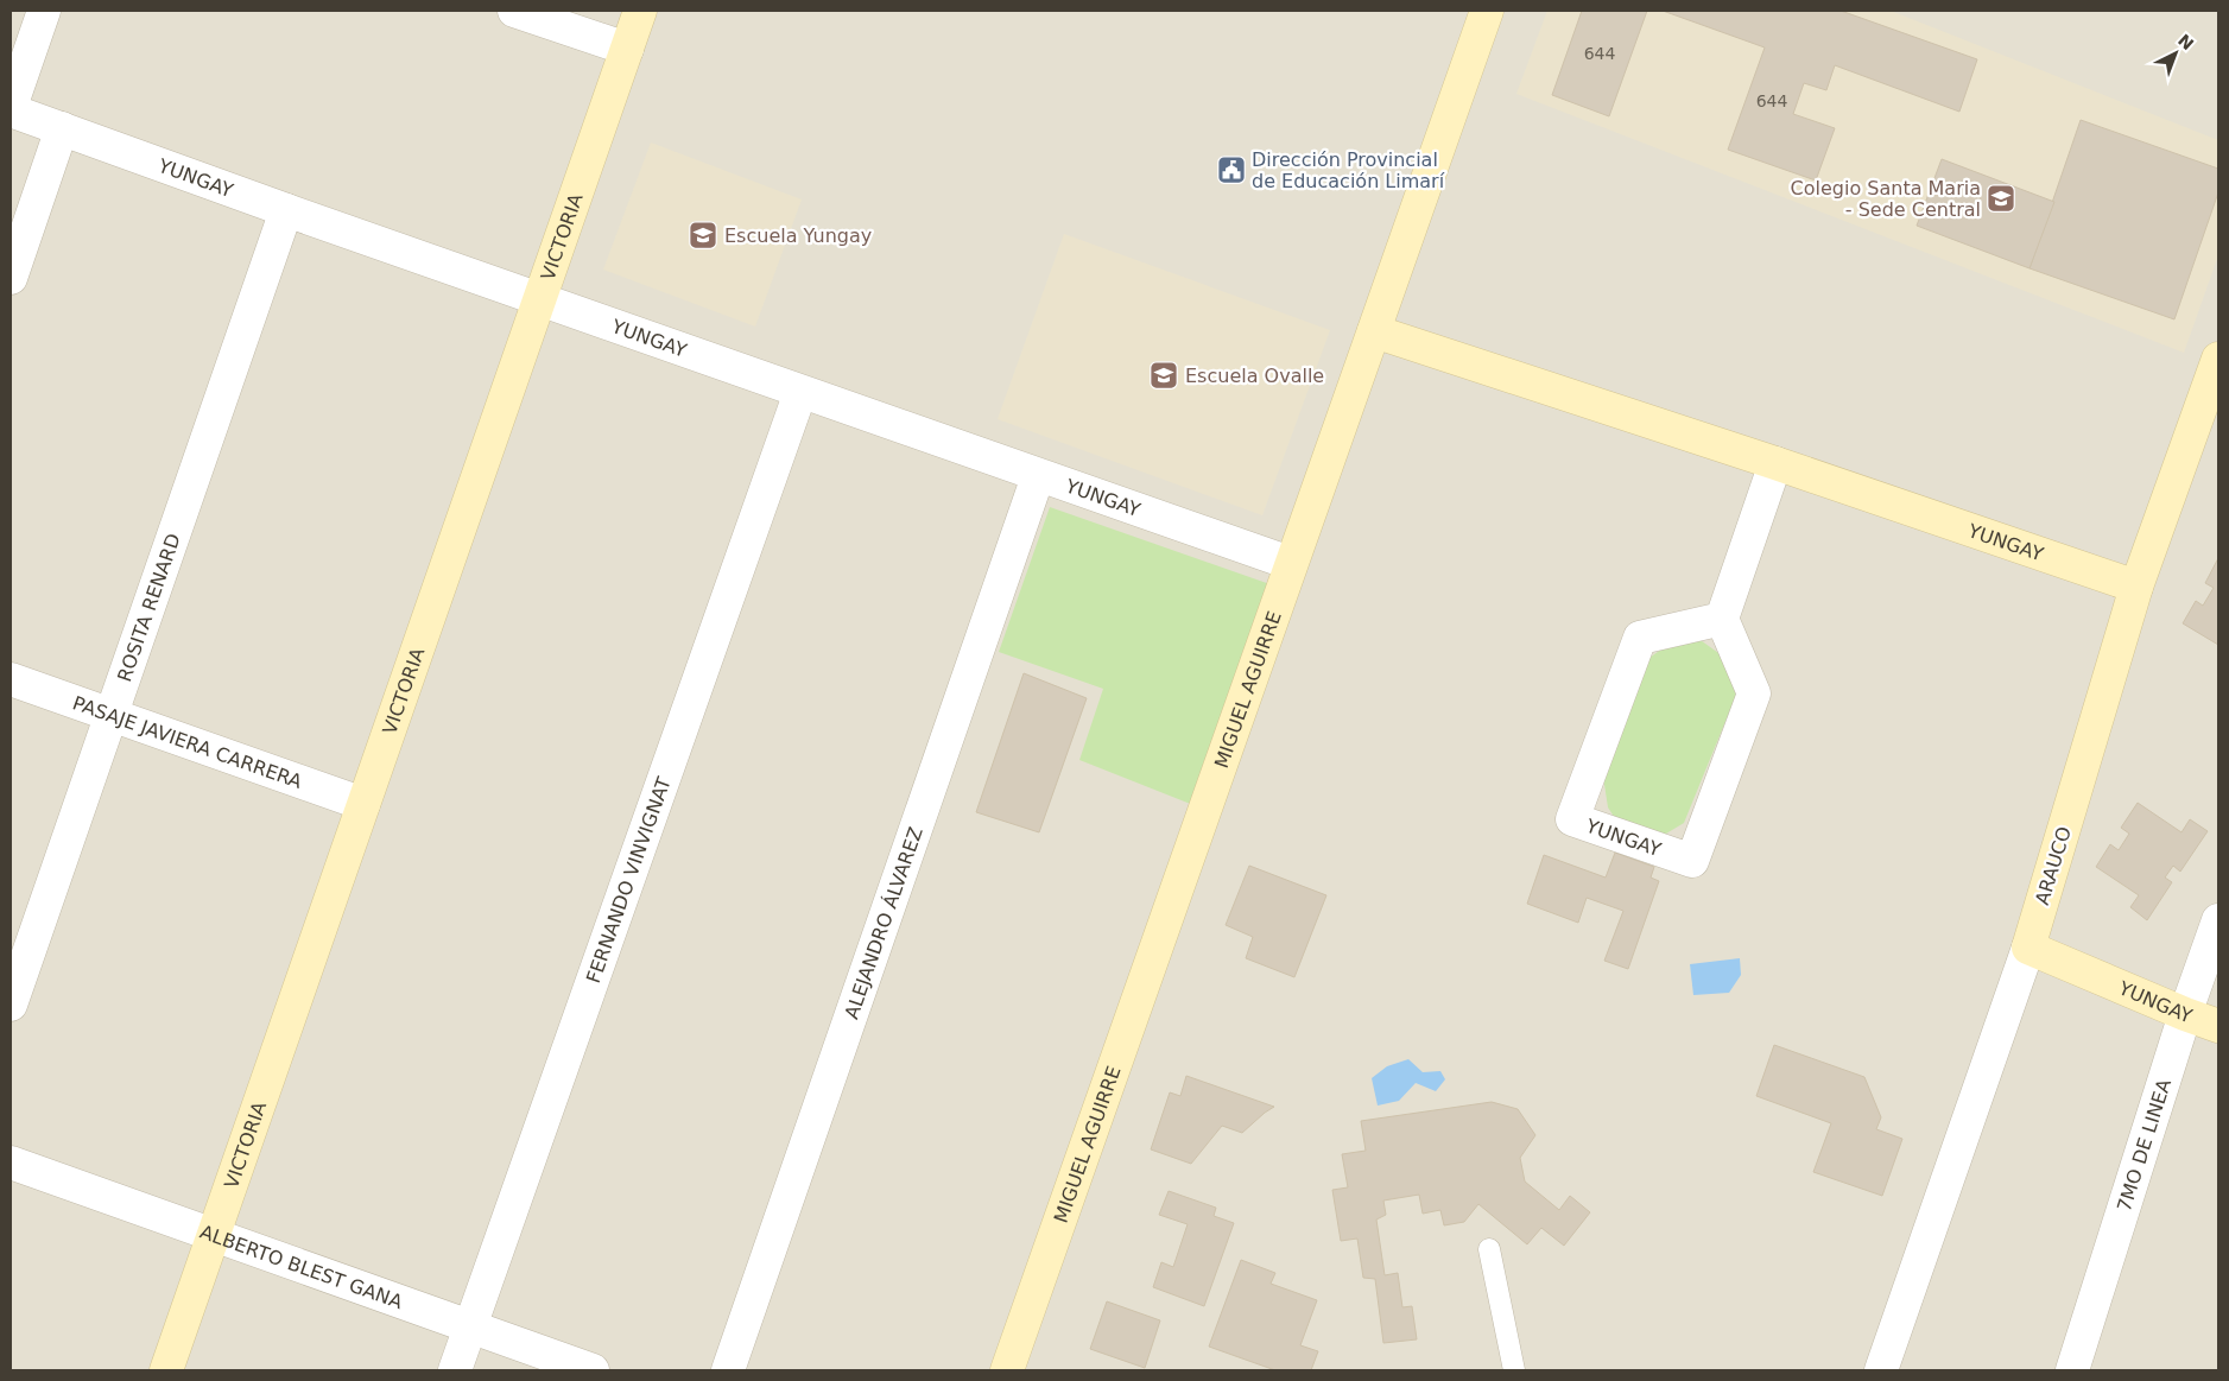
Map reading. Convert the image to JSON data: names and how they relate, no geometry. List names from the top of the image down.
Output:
{
  "streets": {
    "street": [
      "YUNGAY",
      "VICTORIA",
      "ROSITA RENARD",
      "MIGUEL AGUIRRE",
      "PASAJE JAVIERA CARRERA",
      "ARAUCO",
      "FERNANDO VINVIGNAT",
      "ALEJANDRO ÁLVAREZ",
      "7MO DE LINEA",
      "ALBERTO BLEST GANA"
    ]
  },
  "crossings": [
    ["YUNGAY", "VICTORIA"],
    ["YUNGAY", "ROSITA RENARD"],
    ["YUNGAY", "MIGUEL AGUIRRE"],
    ["YUNGAY", "ARAUCO"],
    ["YUNGAY", "FERNANDO VINVIGNAT"],
    ["YUNGAY", "ALEJANDRO ÁLVAREZ"],
    ["YUNGAY", "7MO DE LINEA"],
    ["VICTORIA", "PASAJE JAVIERA CARRERA"],
    ["VICTORIA", "ALBERTO BLEST GANA"],
    ["ROSITA RENARD", "PASAJE JAVIERA CARRERA"],
    ["FERNANDO VINVIGNAT", "ALBERTO BLEST GANA"]
  ],
  "places": {
    "public building": ["Dirección Provincial de Educación Limarí"],
    "school or university": ["Colegio Santa Maria - Sede Central", "Escuela Yungay", "Escuela Ovalle"]
  },
  "house_numbers": ["644", "644"],
  "north": "top right"
}
